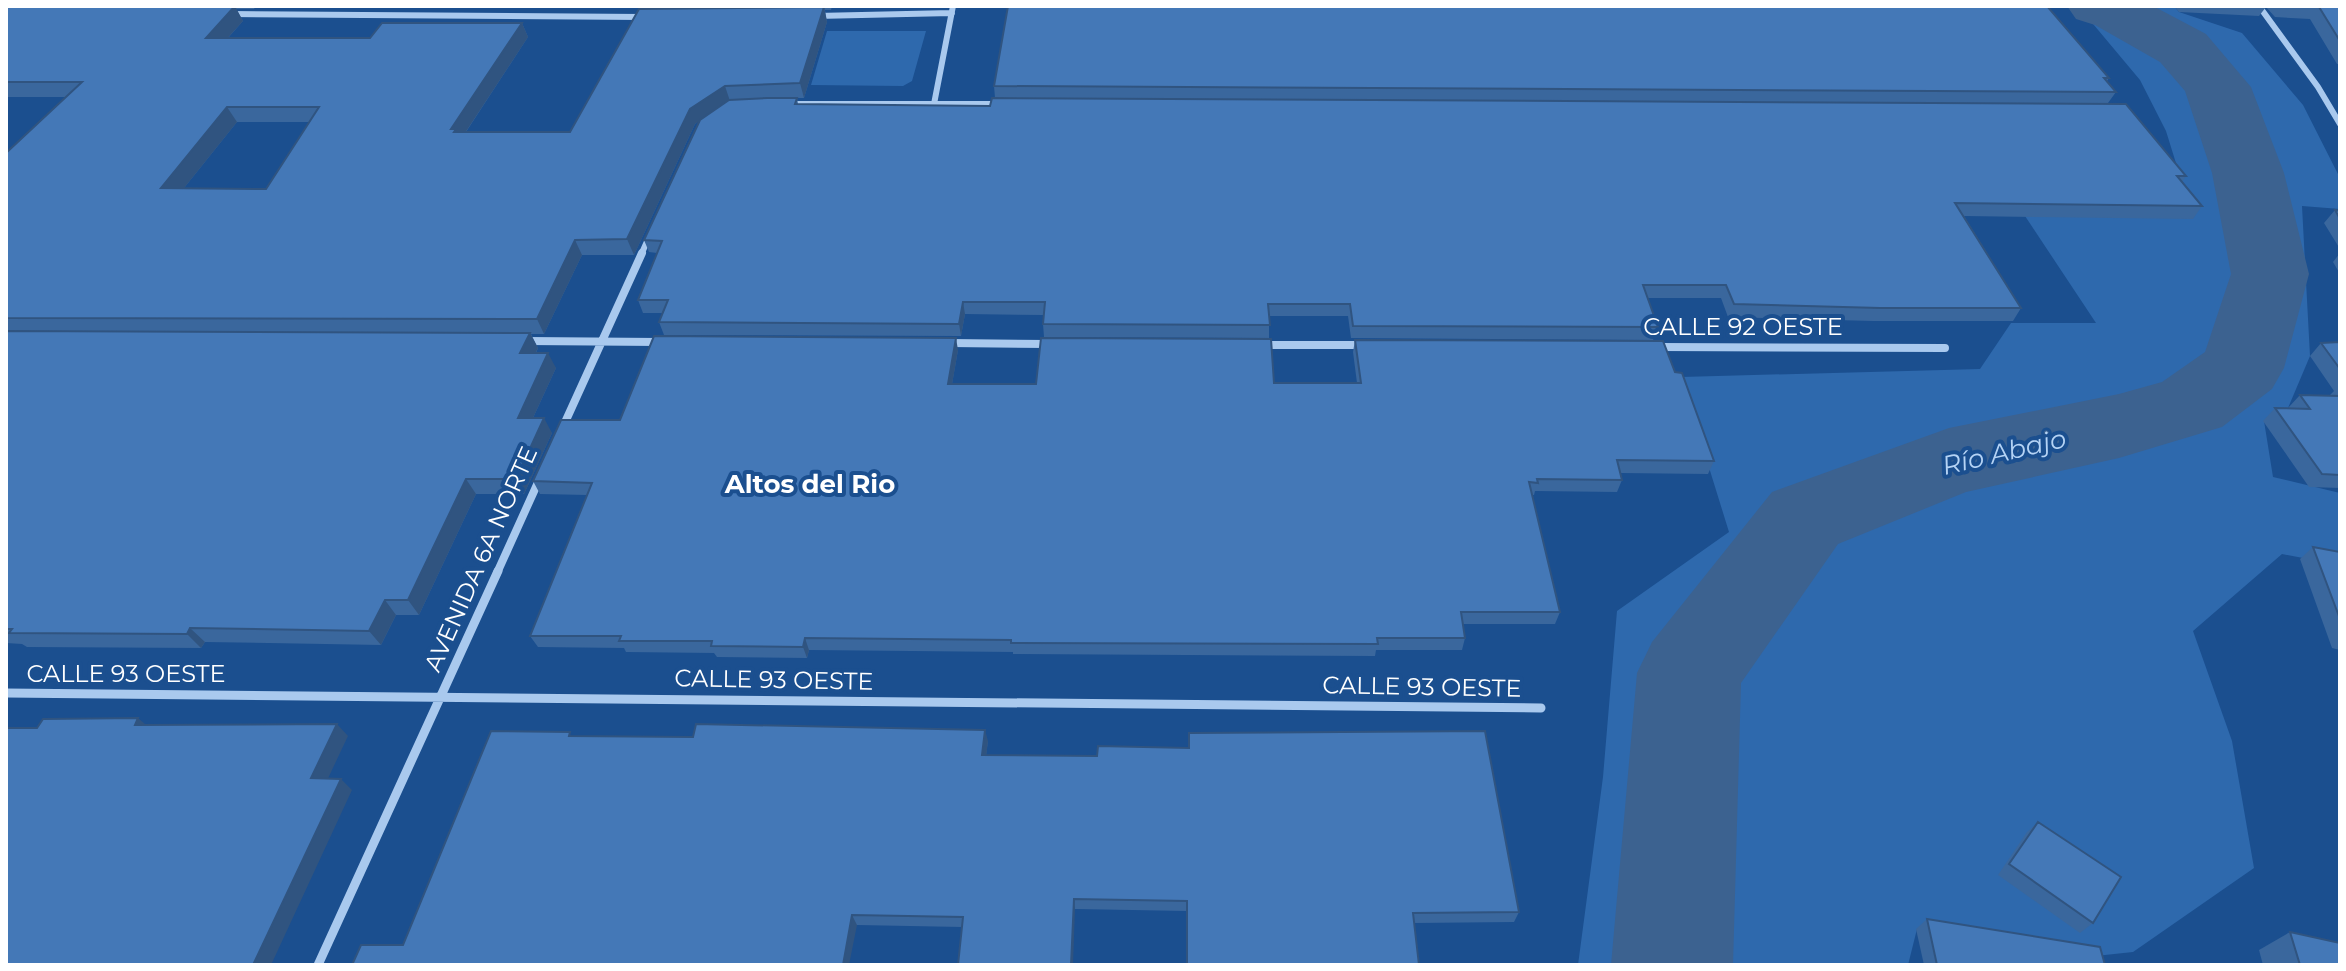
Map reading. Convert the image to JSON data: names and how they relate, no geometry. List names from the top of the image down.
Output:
{
  "streets": {
    "street": ["CALLE 92 OESTE", "AVENIDA 6A NORTE", "CALLE 93 OESTE"]
  },
  "crossings": [
    ["AVENIDA 6A NORTE", "CALLE 93 OESTE"]
  ],
  "districts": ["Altos del Rio"],
  "water": ["Río Abajo"]
}
